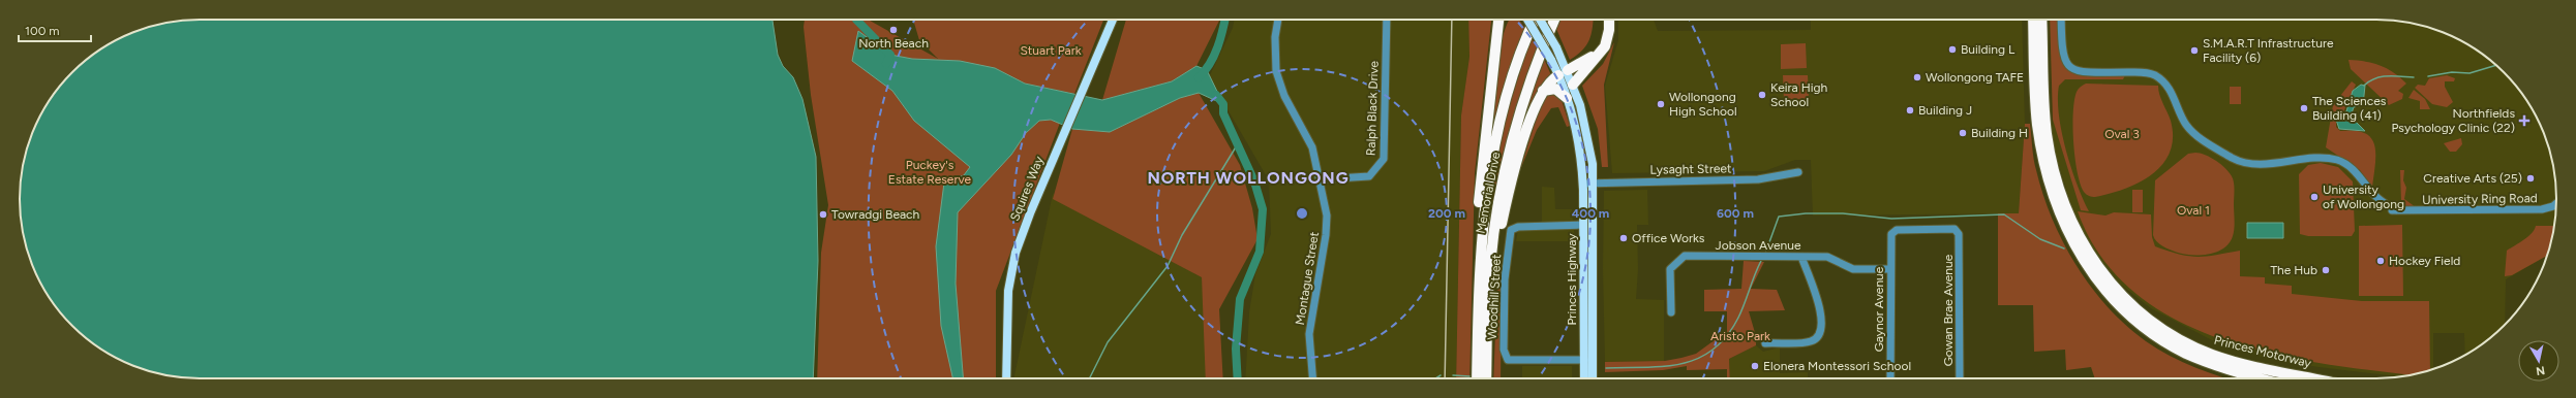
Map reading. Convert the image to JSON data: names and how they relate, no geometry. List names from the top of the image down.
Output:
{
  "streets": {
    "highway": ["Memorial Drive", "Princes Motorway"],
    "main road": ["Squires Way", "Princes Highway"],
    "street": [
      "Ralph Black Drive",
      "Lysaght Street",
      "University Ring Road",
      "Jobson Avenue",
      "Montague Street",
      "Woodhill Street",
      "Gaynor Avenue",
      "Gowan Brae Avenue"
    ]
  },
  "crossings": [
    ["Ralph Black Drive", "Montague Street"],
    ["Lysaght Street", "Princes Highway"],
    ["Jobson Avenue", "Gaynor Avenue"],
    ["Princes Highway", "Woodhill Street"],
    ["Gaynor Avenue", "Gowan Brae Avenue"]
  ],
  "districts": ["NORTH WOLLONGONG"],
  "parks": [
    "Stuart Park",
    "Oval 3",
    "Puckey's Estate Reserve",
    "Oval 1",
    "Aristo Park"
  ],
  "places": {
    "other": [
      "North Beach",
      "Building L",
      "S.M.A.R.T Infrastructure Facility (6)",
      "Wollongong TAFE",
      "Keira High School",
      "Wollongong High School",
      "The Sciences Building (41)",
      "Building J",
      "Building H",
      "Creative Arts (25)",
      "University of Wollongong",
      "Towradgi Beach",
      "Office Works",
      "Hockey Field",
      "The Hub",
      "Elonera Montessori School"
    ],
    "health": ["Northfields Psychology Clinic (22)"]
  },
  "scale_bar": "100 m",
  "north": "bottom",
  "rings": ["200 m", "400 m", "600 m"]
}
